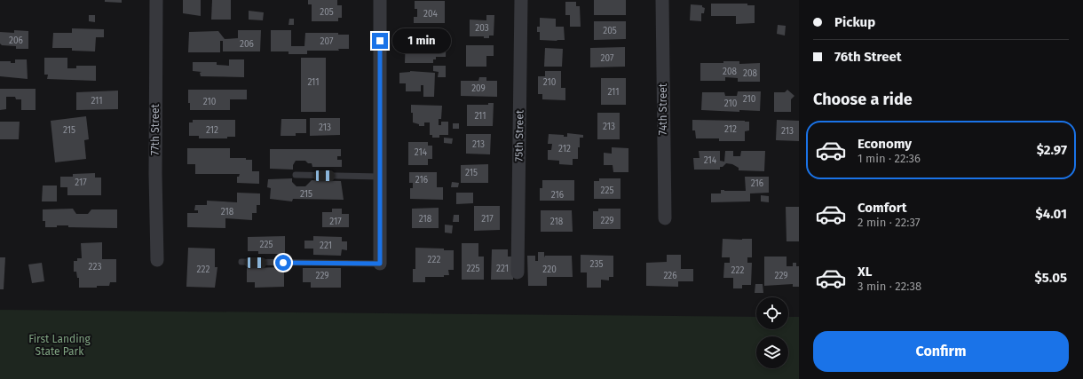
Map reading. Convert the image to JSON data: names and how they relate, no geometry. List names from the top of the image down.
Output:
{
  "streets": {
    "street": ["74th Street", "77th Street", "75th Street"]
  },
  "parks": ["First Landing State Park"],
  "house_numbers": [
    "205",
    "204",
    "203",
    "205",
    "206",
    "207",
    "206",
    "207",
    "208",
    "208",
    "211",
    "210",
    "209",
    "211",
    "210",
    "211",
    "210",
    "210",
    "211",
    "213",
    "213",
    "212",
    "215",
    "212",
    "213",
    "213",
    "212",
    "214",
    "214",
    "215",
    "216",
    "217",
    "216",
    "225",
    "215",
    "216",
    "218",
    "218",
    "217",
    "229",
    "217",
    "218",
    "225",
    "221",
    "222",
    "235",
    "223",
    "225",
    "221",
    "222",
    "220",
    "222",
    "229",
    "226",
    "229"
  ],
  "page": {
    "banner": ["Pickup", "76th Street"],
    "bubble": "1 min",
    "heading": "Choose a ride",
    "list": [
      {
        "name": "Economy",
        "note": "1 min · 22:36",
        "value": "$2.97"
      },
      {
        "name": "Comfort",
        "note": "2 min · 22:37",
        "value": "$4.01"
      },
      {
        "name": "XL",
        "note": "3 min · 22:38",
        "value": "$5.05"
      }
    ],
    "buttons": "Confirm"
  }
}
